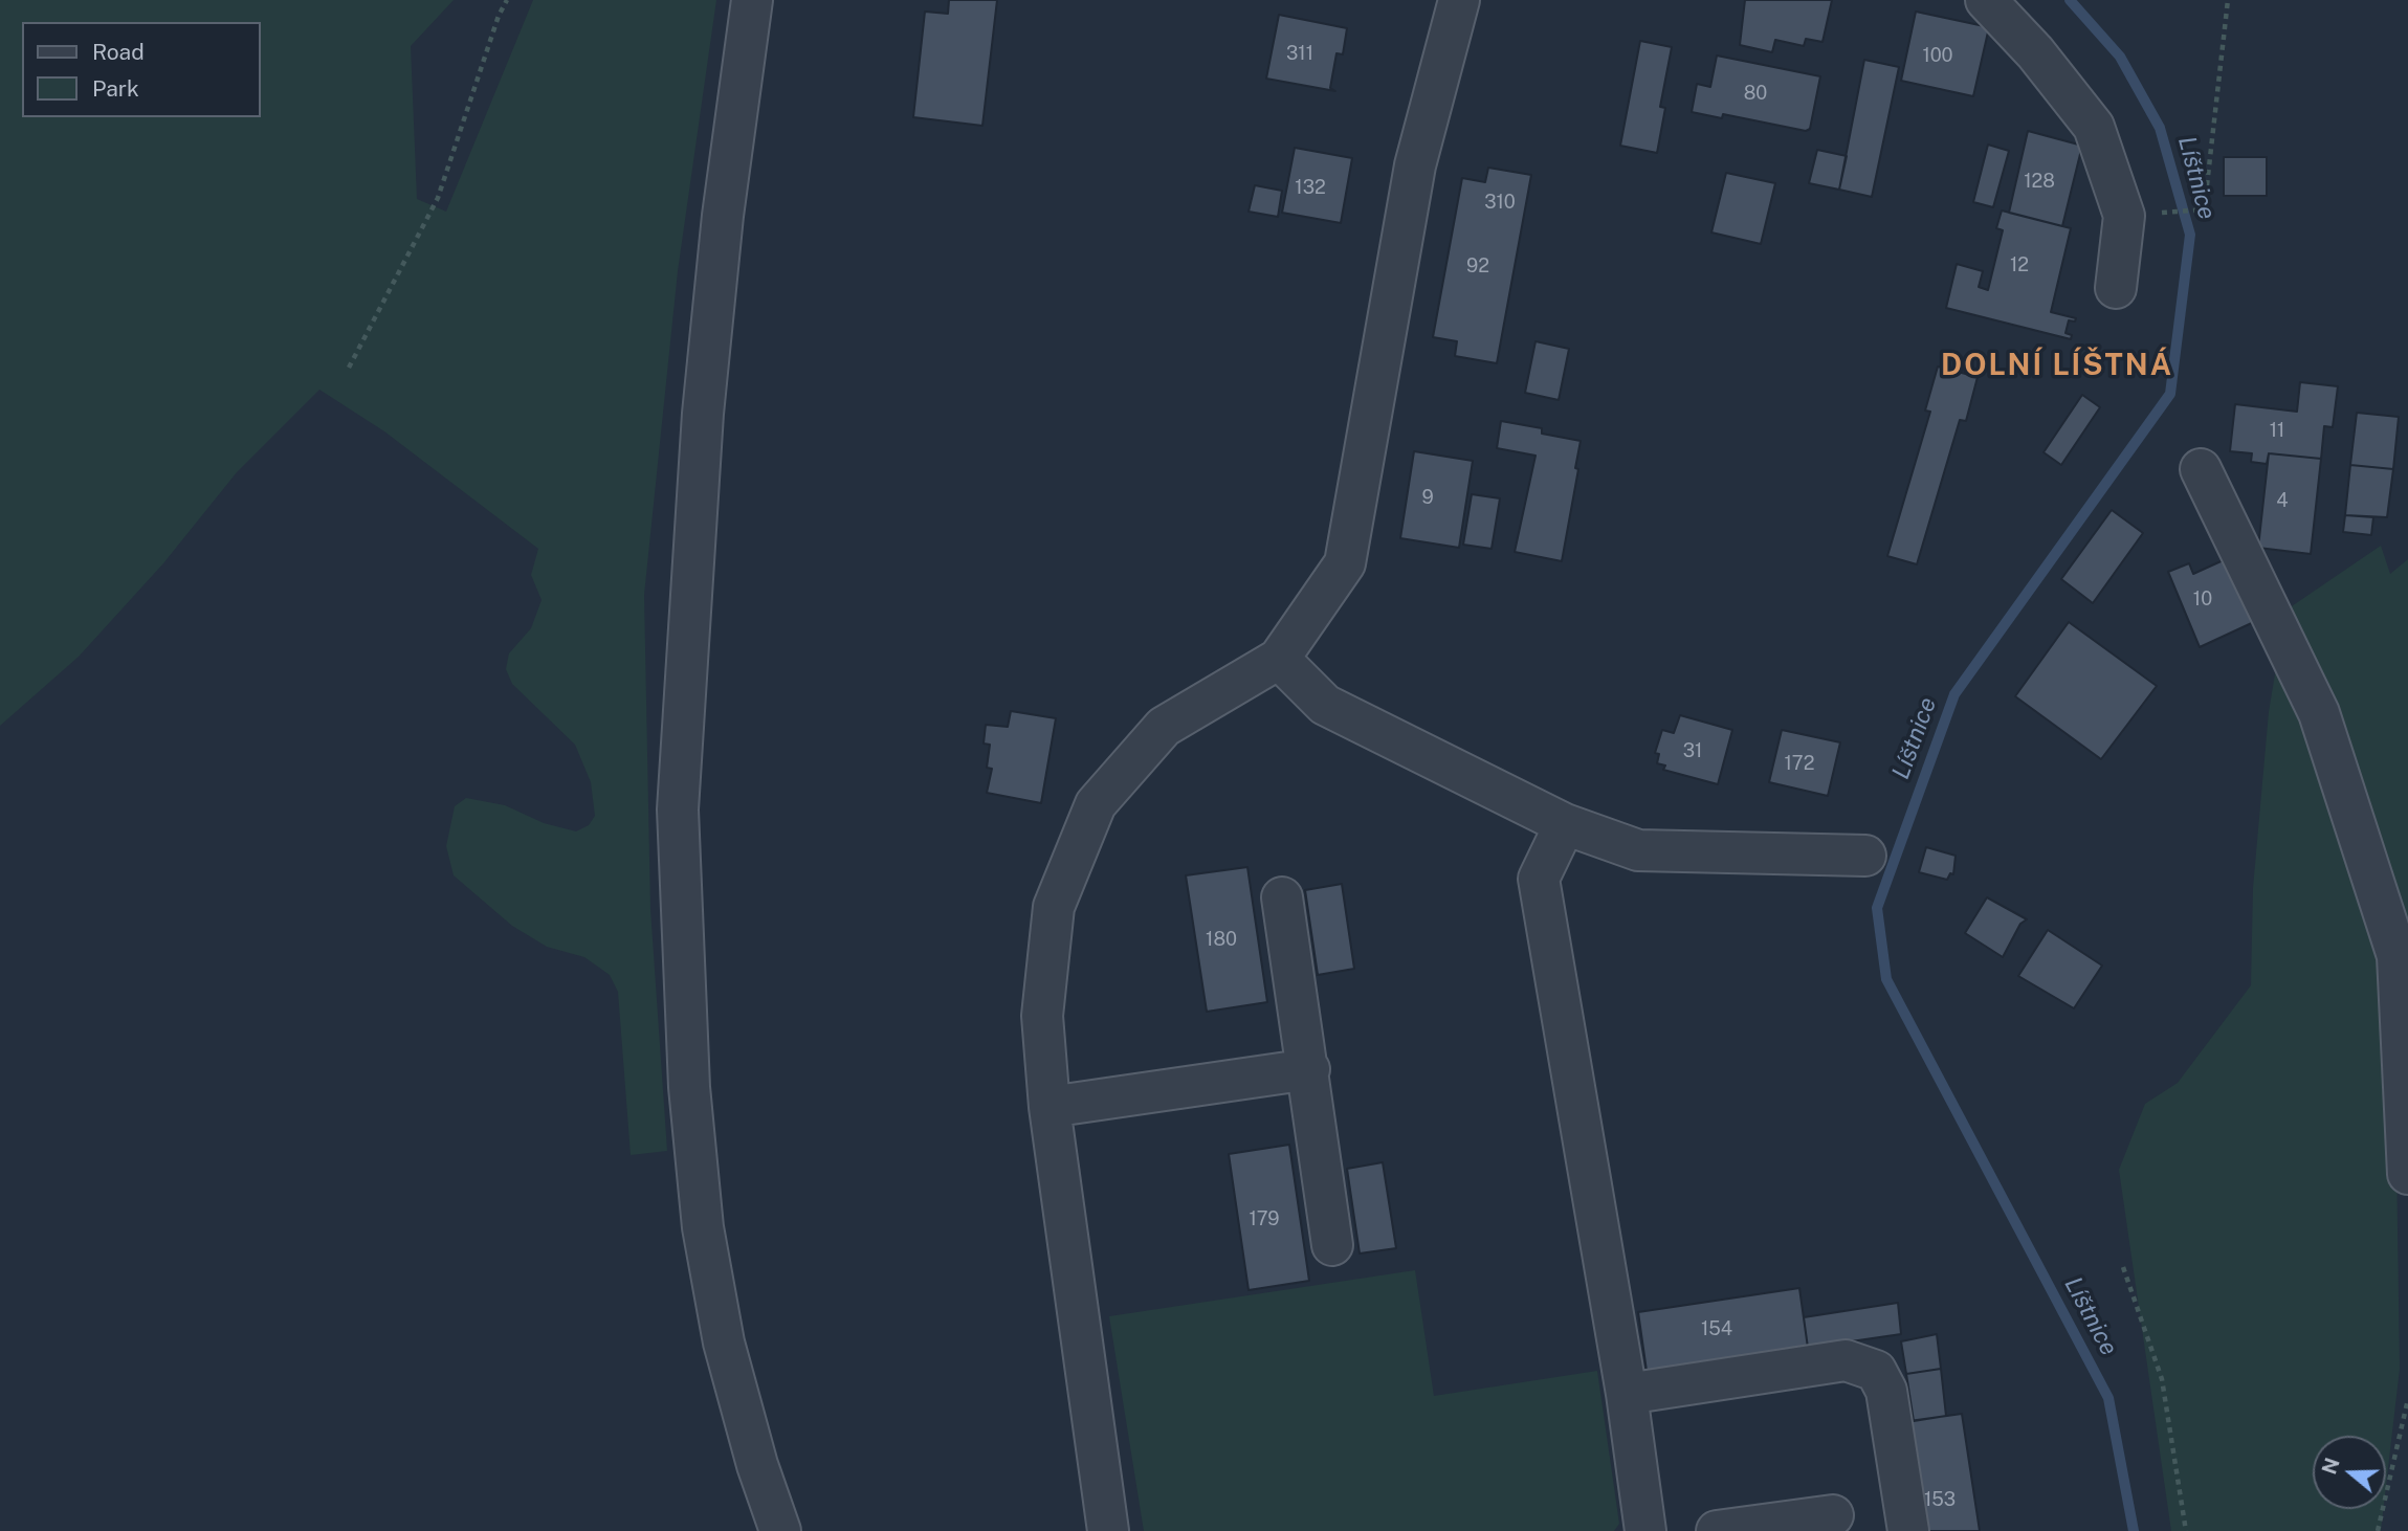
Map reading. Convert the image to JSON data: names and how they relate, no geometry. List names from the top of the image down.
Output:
{
  "districts": ["DOLNÍ LÍŠTNÁ"],
  "water": ["Líštnice"],
  "house_numbers": [
    "311",
    "100",
    "80",
    "128",
    "132",
    "310",
    "12",
    "92",
    "11",
    "9",
    "4",
    "10",
    "31",
    "172",
    "180",
    "179",
    "154",
    "153"
  ],
  "legend": ["Road", "Park"],
  "north": "left"
}
